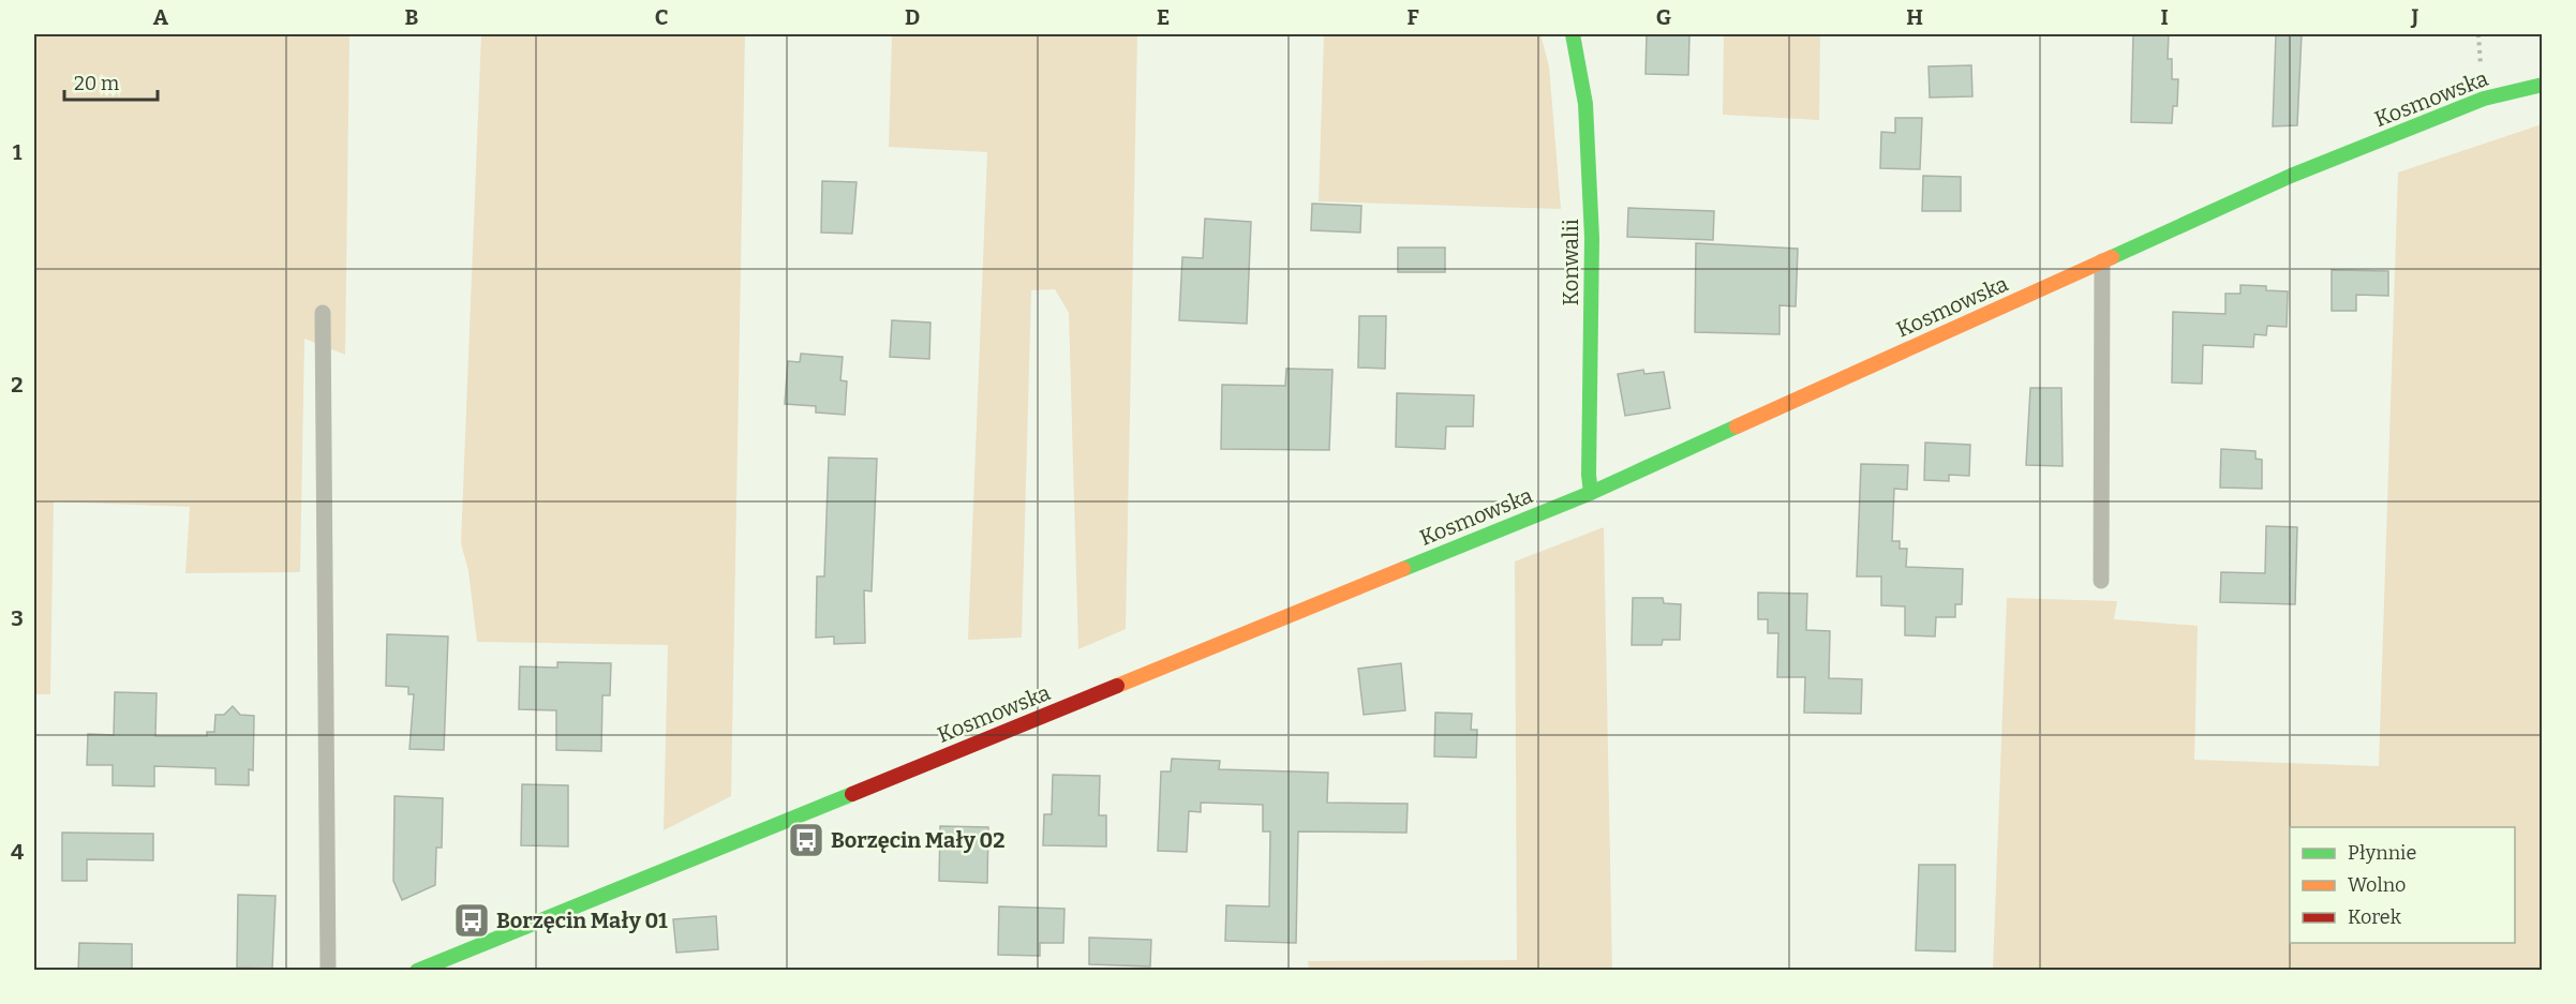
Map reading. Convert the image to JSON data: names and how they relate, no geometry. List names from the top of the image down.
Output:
{
  "streets": {
    "street": ["Kosmowska", "Konwalii"]
  },
  "crossings": [
    ["Kosmowska", "Konwalii"]
  ],
  "places": {
    "bus stop": ["Borzęcin Mały 02", "Borzęcin Mały 01"]
  },
  "legend": ["Płynnie", "Wolno", "Korek"],
  "scale_bar": "20 m",
  "grid": {
    "columns": [
      "A",
      "B",
      "C",
      "D",
      "E",
      "F",
      "G",
      "H",
      "I",
      "J"
    ],
    "rows": [
      "1",
      "2",
      "3",
      "4"
    ]
  }
}
